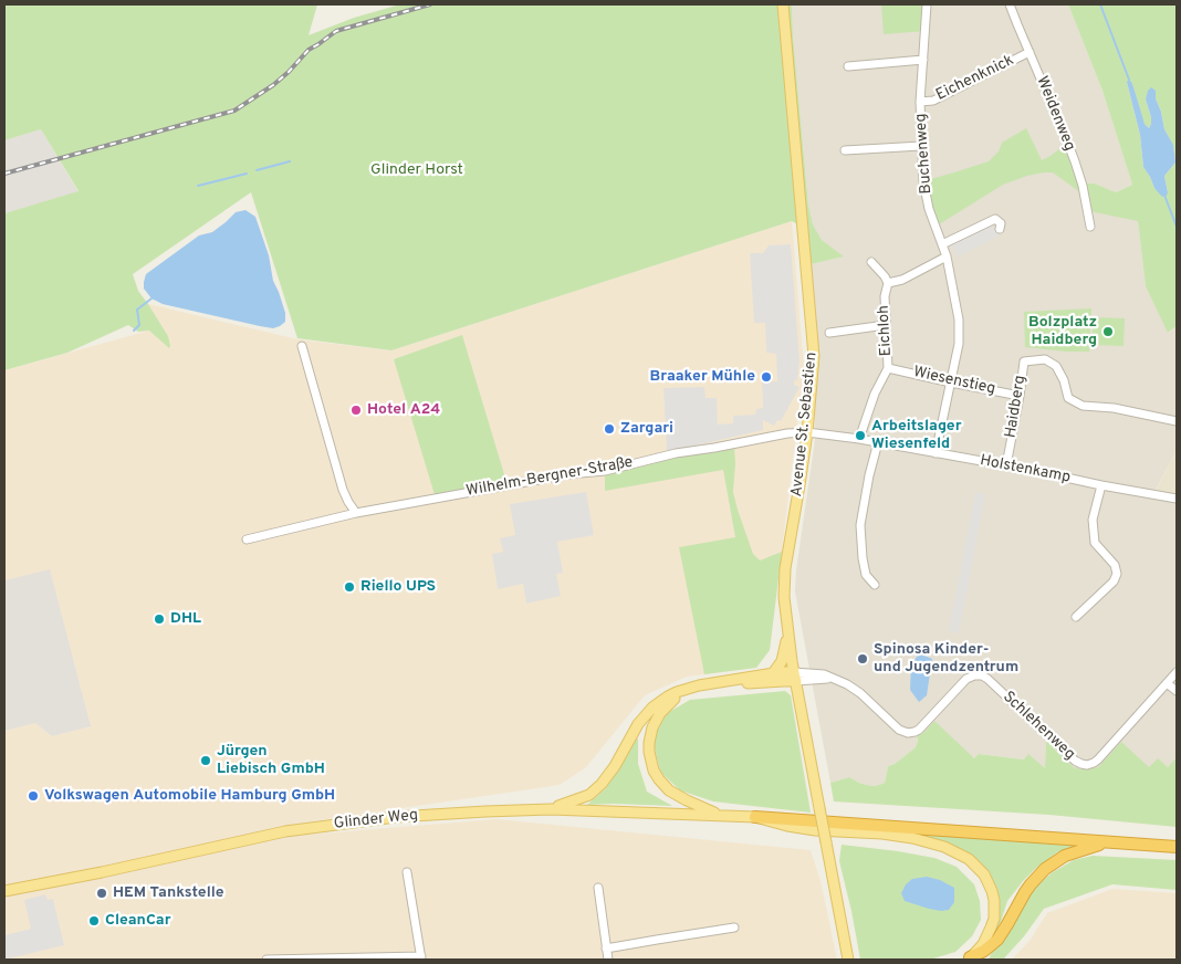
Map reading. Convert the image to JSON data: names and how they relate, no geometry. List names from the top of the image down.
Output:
{
  "streets": {
    "main road": ["Avenue St. Sebastien", "Glinder Weg"],
    "street": [
      "Eichenknick",
      "Weidenweg",
      "Buchenweg",
      "Eichloh",
      "Wiesenstieg",
      "Haidberg",
      "Holstenkamp",
      "Wilhelm-Bergner-Straße",
      "Schlehenweg"
    ]
  },
  "crossings": [
    ["Eichenknick", "Weidenweg"],
    ["Eichenknick", "Buchenweg"],
    ["Buchenweg", "Wiesenstieg"],
    ["Buchenweg", "Holstenkamp"],
    ["Eichloh", "Wiesenstieg"],
    ["Eichloh", "Holstenkamp"],
    ["Wiesenstieg", "Haidberg"],
    ["Haidberg", "Holstenkamp"],
    ["Avenue St. Sebastien", "Holstenkamp"],
    ["Avenue St. Sebastien", "Wilhelm-Bergner-Straße"],
    ["Avenue St. Sebastien", "Schlehenweg"],
    ["Holstenkamp", "Wilhelm-Bergner-Straße"]
  ],
  "parks": ["Glinder Horst"],
  "places": [
    "Bolzplatz Haidberg",
    "Braaker Mühle",
    "Hotel A24",
    "Zargari",
    "Arbeitslager Wiesenfeld",
    "Riello UPS",
    "DHL",
    "Spinosa Kinder- und Jugendzentrum",
    "Jürgen Liebisch GmbH",
    "Volkswagen Automobile Hamburg GmbH",
    "HEM Tankstelle",
    "CleanCar"
  ]
}
